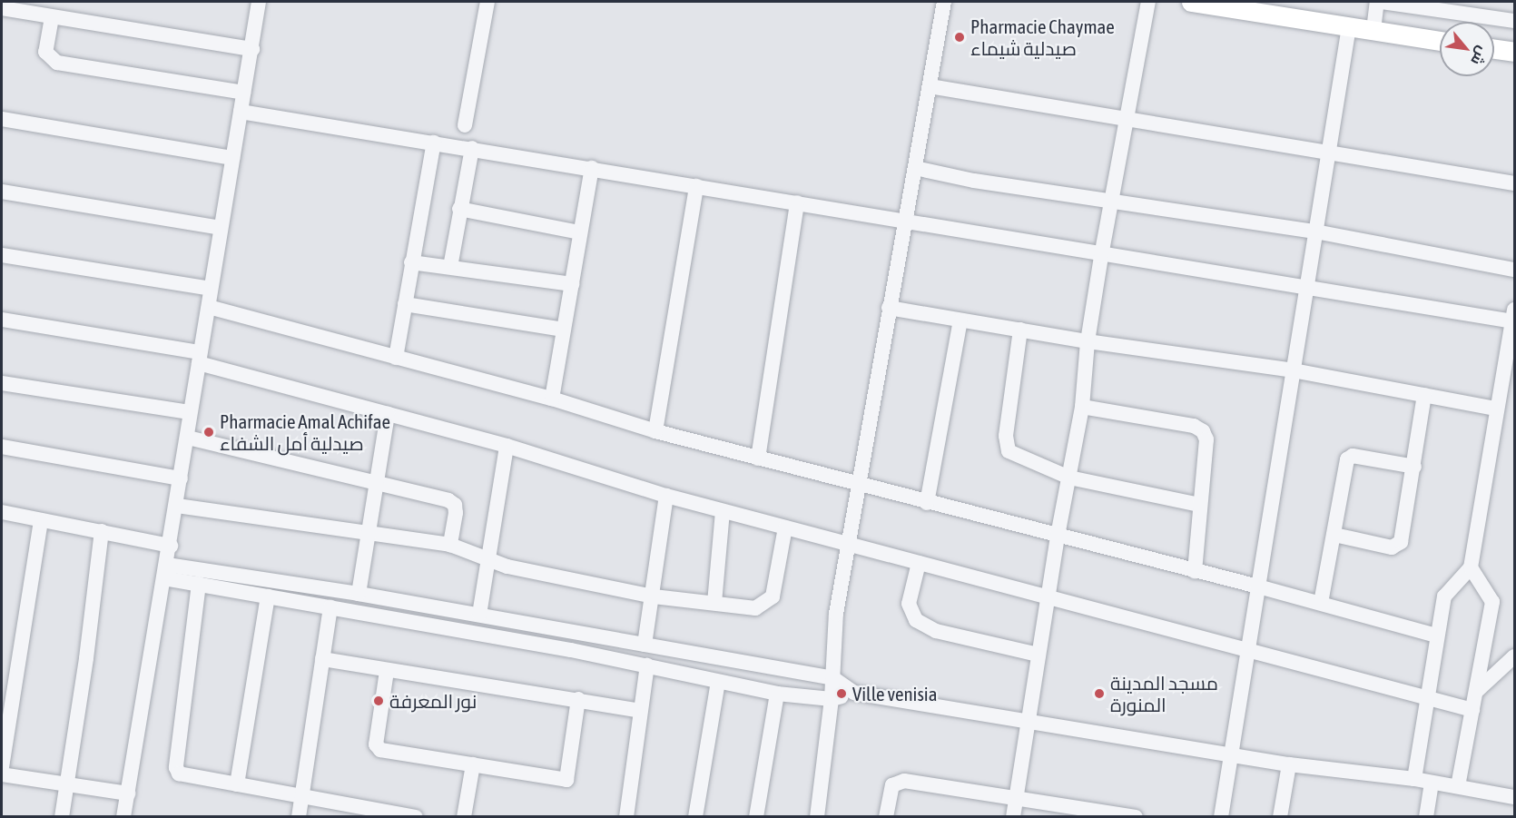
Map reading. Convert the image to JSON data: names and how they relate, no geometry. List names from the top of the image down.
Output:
{
  "places": [
    "Pharmacie Chaymae صيدلية شيماء",
    "Pharmacie Amal Achifae صيدلية أمل الشفاء",
    "Ville venisia",
    "مسجد المدينة المنورة",
    "نور المعرفة"
  ],
  "north": "bottom right"
}
